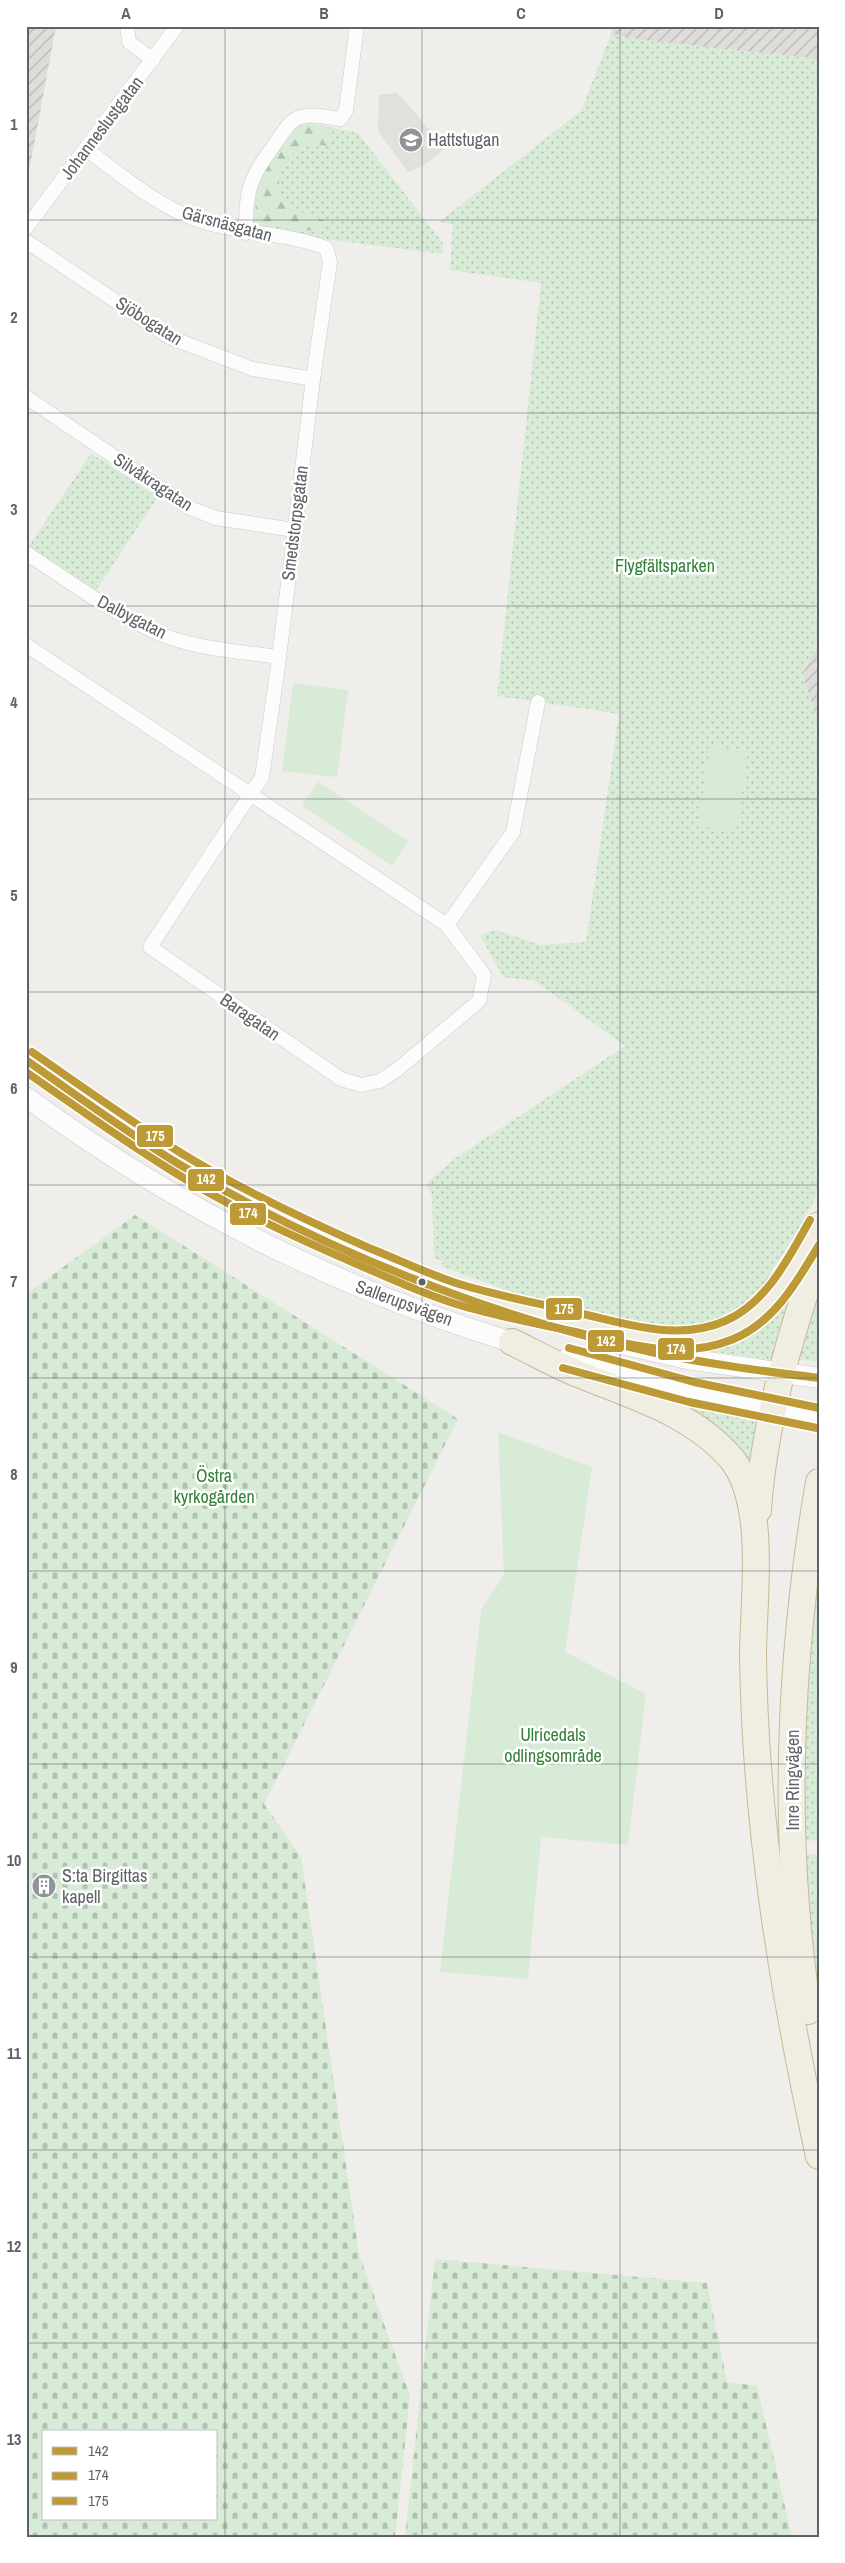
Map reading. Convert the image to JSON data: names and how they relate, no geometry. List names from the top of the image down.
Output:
{
  "streets": {
    "highway": ["Inre Ringvägen"],
    "main road": ["Sallerupsvägen"],
    "street": [
      "Johanneslustgatan",
      "Gärsnäsgatan",
      "Sjöbogatan",
      "Silvåkragatan",
      "Smedstorpsgatan",
      "Dalbygatan",
      "Baragatan"
    ]
  },
  "crossings": [
    ["Johanneslustgatan", "Gärsnäsgatan"],
    ["Gärsnäsgatan", "Smedstorpsgatan"],
    ["Sjöbogatan", "Smedstorpsgatan"],
    ["Silvåkragatan", "Smedstorpsgatan"],
    ["Smedstorpsgatan", "Dalbygatan"],
    ["Smedstorpsgatan", "Baragatan"]
  ],
  "parks": ["Flygfältsparken", "Östra kyrkogården", "Ulricedals odlingsområde"],
  "places": {
    "school or university": ["Hattstugan"],
    "building": ["S:ta Birgittas kapell"]
  },
  "lines": ["transit line 175", "transit line 142", "transit line 174"],
  "legend": ["142", "174", "175"],
  "grid": {
    "columns": [
      "A",
      "B",
      "C",
      "D"
    ],
    "rows": [
      "1",
      "2",
      "3",
      "4",
      "5",
      "6",
      "7",
      "8",
      "9",
      "10",
      "11",
      "12",
      "13"
    ]
  }
}
